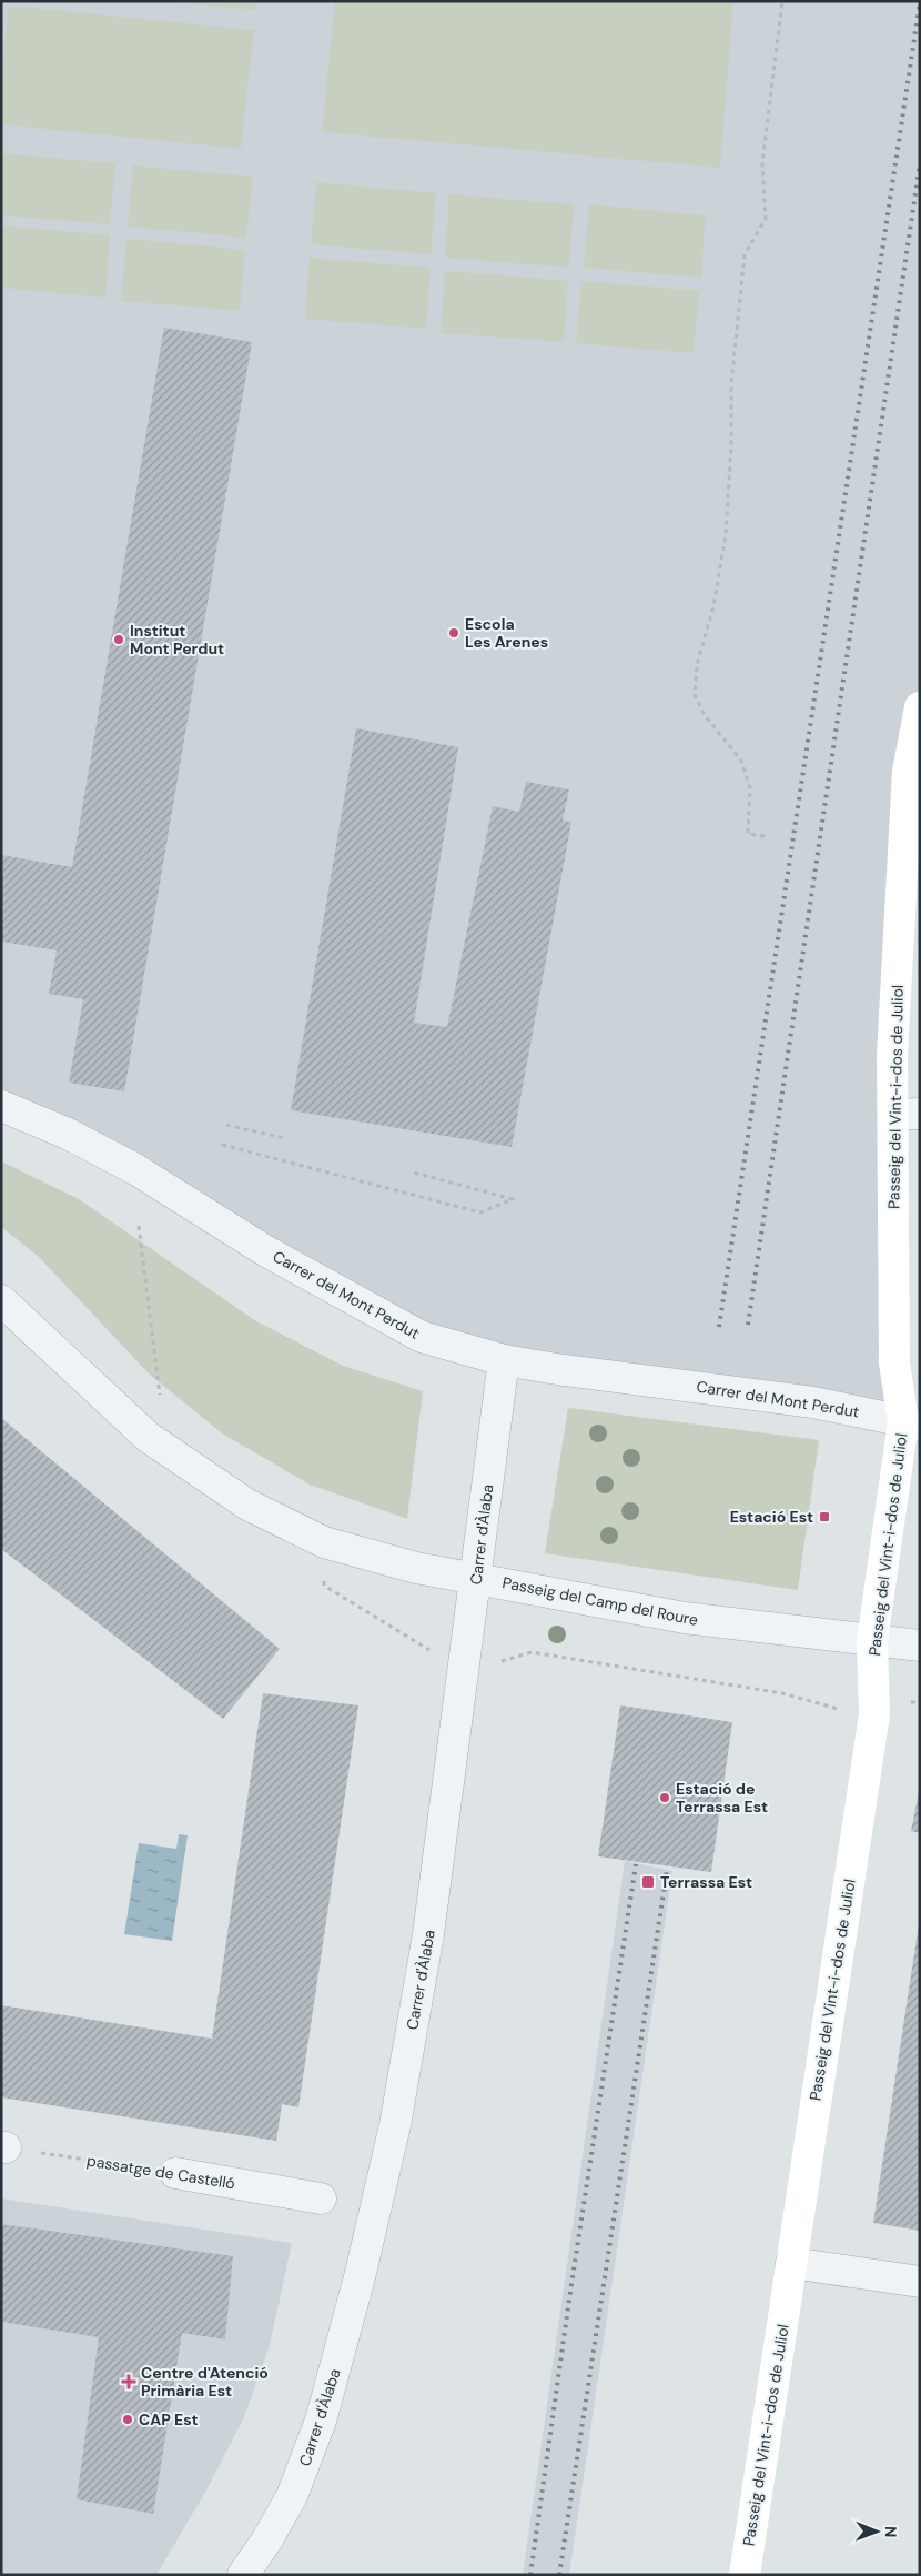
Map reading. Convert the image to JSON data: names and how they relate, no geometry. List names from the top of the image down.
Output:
{
  "streets": {
    "street": [
      "Passeig del Vint-i-dos de Juliol",
      "Carrer del Mont Perdut",
      "Carrer d'Àlaba",
      "Passeig del Camp del Roure",
      "passatge de Castelló"
    ]
  },
  "crossings": [
    ["Passeig del Vint-i-dos de Juliol", "Carrer del Mont Perdut"],
    ["Passeig del Vint-i-dos de Juliol", "Passeig del Camp del Roure"],
    ["Carrer del Mont Perdut", "Carrer d'Àlaba"],
    ["Carrer d'Àlaba", "Passeig del Camp del Roure"]
  ],
  "places": {
    "other": [
      "Escola Les Arenes",
      "Institut Mont Perdut",
      "Estació de Terrassa Est",
      "CAP Est"
    ],
    "transit": ["Estació Est", "Terrassa Est"],
    "health": ["Centre d'Atenció Primària Est"]
  },
  "north": "right"
}
